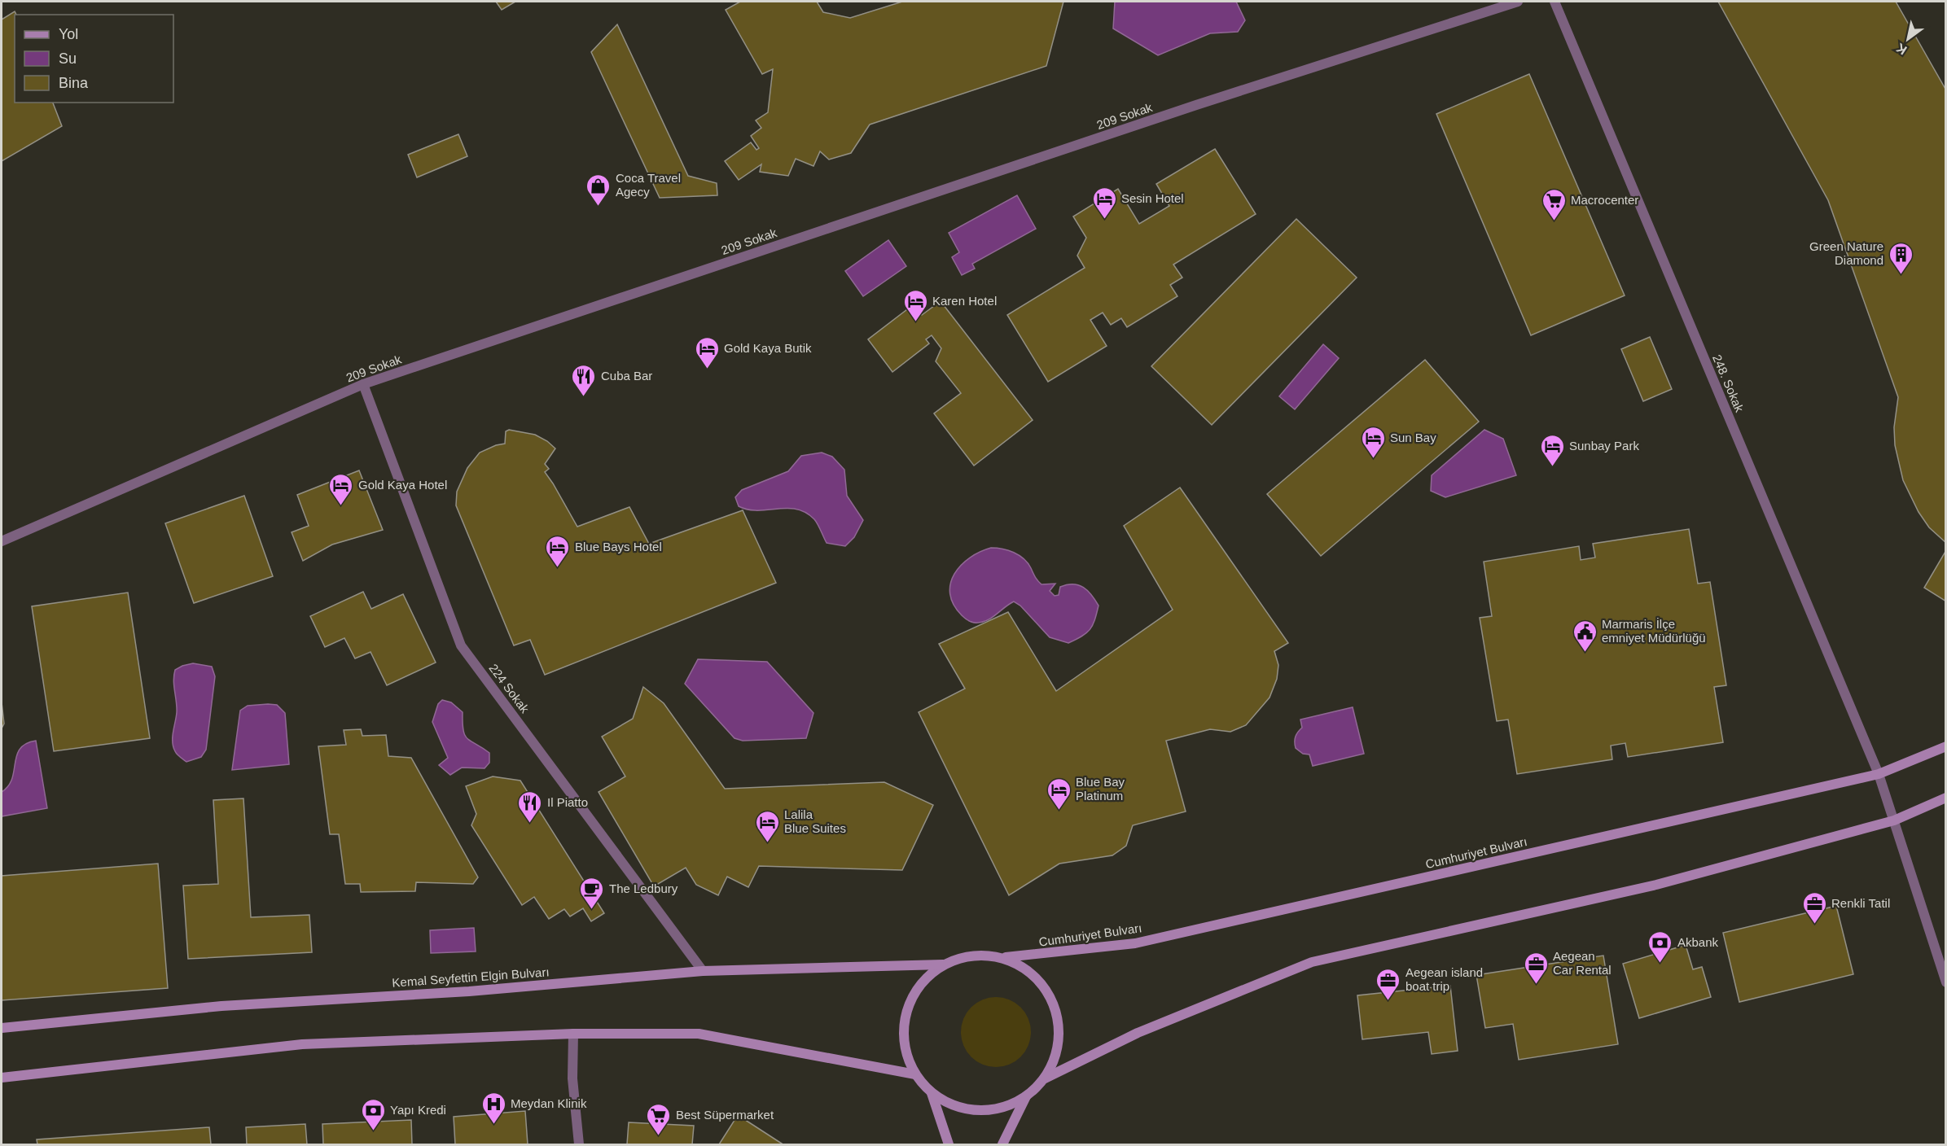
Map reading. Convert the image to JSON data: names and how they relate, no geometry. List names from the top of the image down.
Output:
{
  "streets": {
    "main road": ["Cumhuriyet Bulvarı", "Kemal Seyfettin Elgin Bulvarı"],
    "street": ["209 Sokak", "248. Sokak", "224 Sokak"]
  },
  "crossings": [
    ["209 Sokak", "224 Sokak"],
    ["248. Sokak", "Cumhuriyet Bulvarı"],
    ["224 Sokak", "Kemal Seyfettin Elgin Bulvarı"],
    ["Cumhuriyet Bulvarı", "Kemal Seyfettin Elgin Bulvarı"]
  ],
  "places": {
    "shop": ["Coca Travel Agecy"],
    "hotel": [
      "Sesin Hotel",
      "Karen Hotel",
      "Gold Kaya Butik",
      "Sun Bay",
      "Sunbay Park",
      "Gold Kaya Hotel",
      "Blue Bays Hotel",
      "Blue Bay Platinum",
      "Lalila Blue Suites"
    ],
    "supermarket": ["Macrocenter", "Best Süpermarket"],
    "building": ["Green Nature Diamond"],
    "restaurant": ["Cuba Bar", "Il Piatto"],
    "public building": ["Marmaris İlçe emniyet Müdürlüğü"],
    "cafe": ["The Ledbury"],
    "office": ["Renkli Tatil", "Aegean Car Rental", "Aegean island boat trip"],
    "bank": ["Akbank", "Yapı Kredi"],
    "hospital": ["Meydan Klinik"]
  },
  "legend": ["Yol", "Su", "Bina"],
  "north": "bottom left"
}
